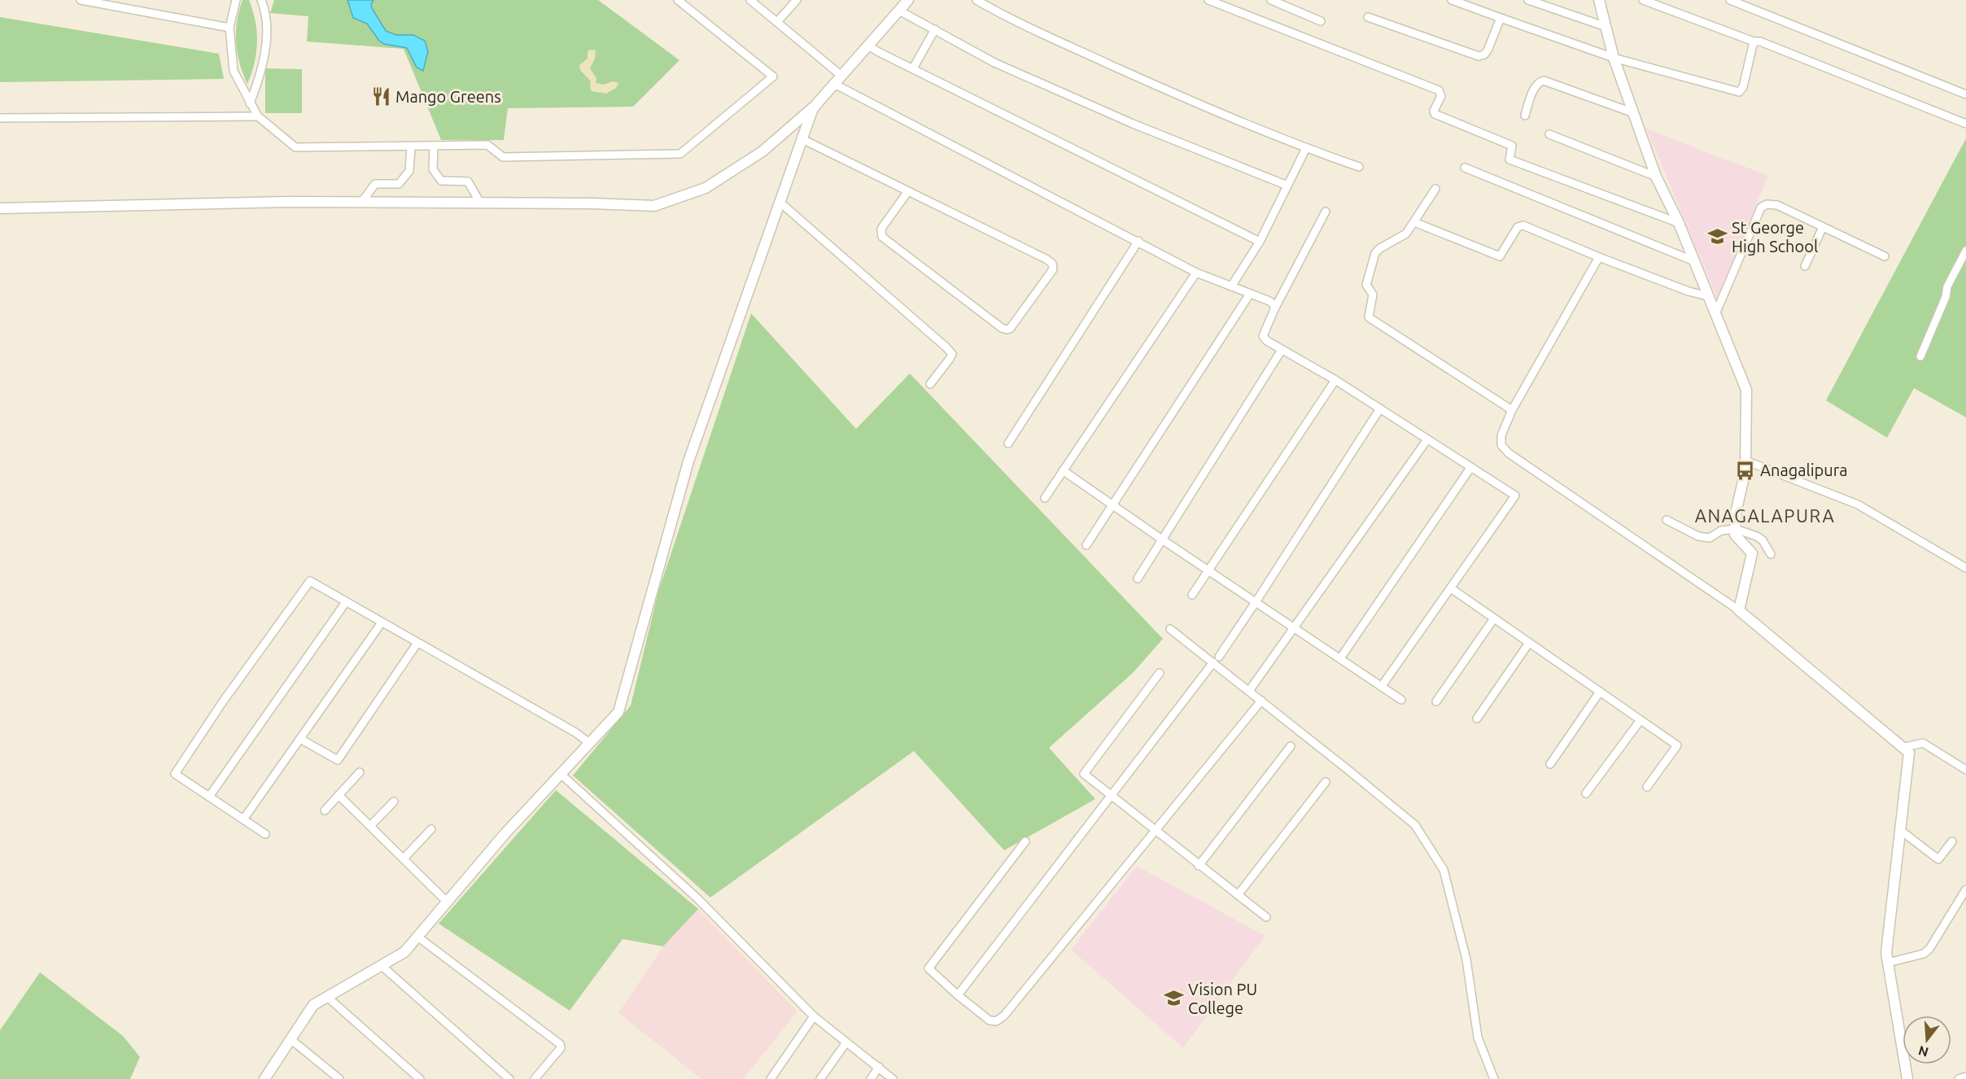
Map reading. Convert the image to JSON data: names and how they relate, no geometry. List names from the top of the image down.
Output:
{
  "districts": ["ANAGALAPURA"],
  "places": {
    "restaurant": ["Mango Greens"],
    "school or university": ["St George High School", "Vision PU College"],
    "bus stop": ["Anagalipura"]
  },
  "north": "bottom"
}
